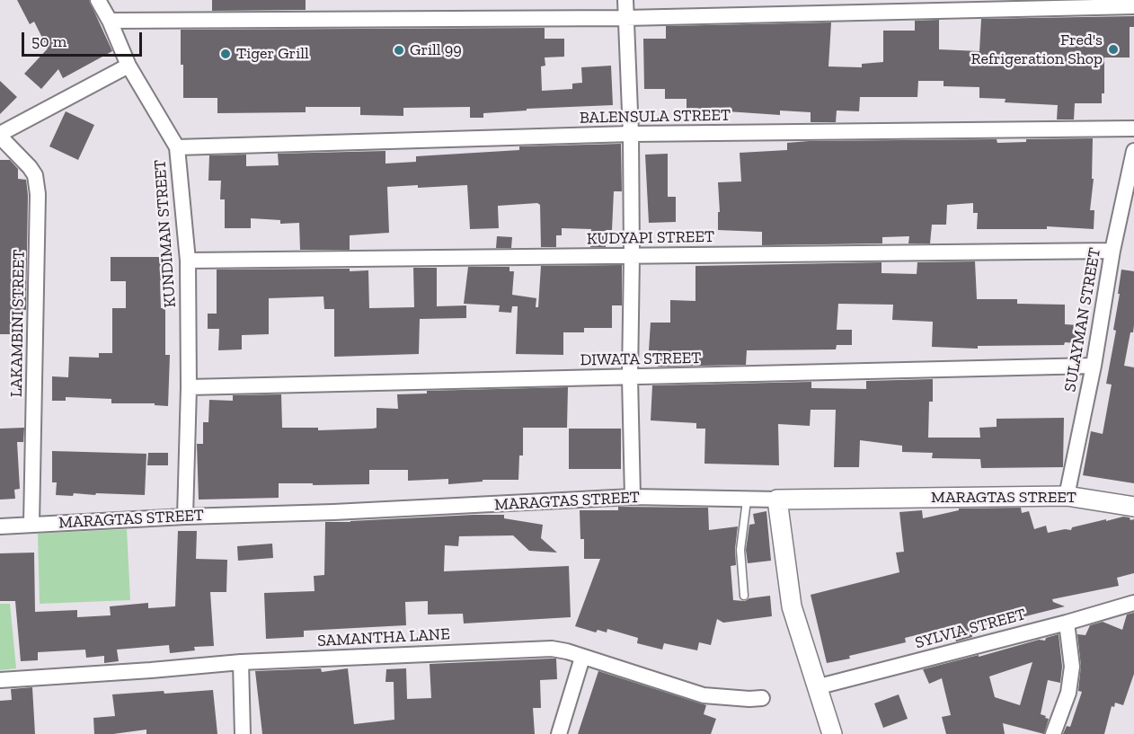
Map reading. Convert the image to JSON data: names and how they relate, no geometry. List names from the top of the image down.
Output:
{
  "streets": {
    "street": [
      "BALENSULA STREET",
      "KUNDIMAN STREET",
      "KUDYAPI STREET",
      "SULAYMAN STREET",
      "LAKAMBINI STREET",
      "DIWATA STREET",
      "MARAGTAS STREET",
      "SYLVIA STREET",
      "SAMANTHA LANE"
    ]
  },
  "crossings": [
    ["BALENSULA STREET", "KUNDIMAN STREET"],
    ["KUNDIMAN STREET", "KUDYAPI STREET"],
    ["KUNDIMAN STREET", "DIWATA STREET"],
    ["KUNDIMAN STREET", "MARAGTAS STREET"],
    ["KUDYAPI STREET", "SULAYMAN STREET"],
    ["SULAYMAN STREET", "DIWATA STREET"],
    ["SULAYMAN STREET", "MARAGTAS STREET"],
    ["LAKAMBINI STREET", "MARAGTAS STREET"]
  ],
  "places": ["Fred's Refrigeration Shop", "Grill 99", "Tiger Grill"],
  "scale_bar": "50 m"
}
